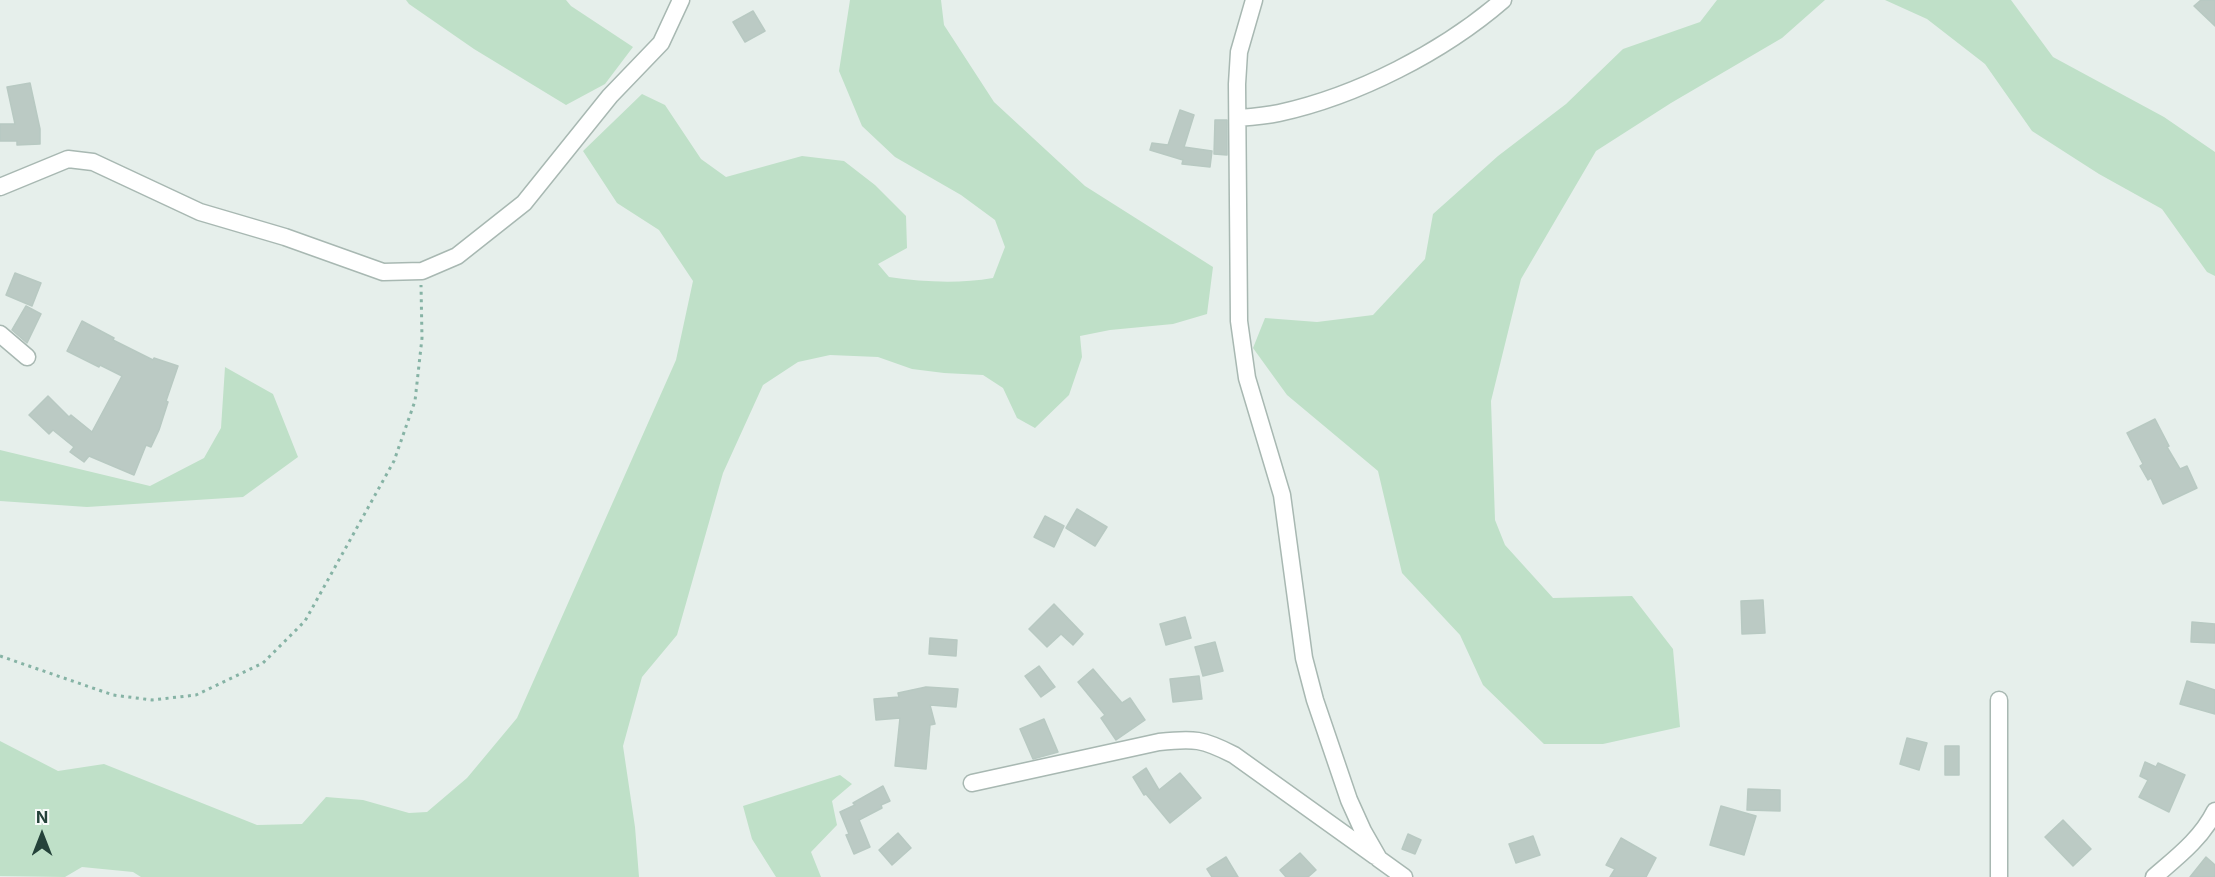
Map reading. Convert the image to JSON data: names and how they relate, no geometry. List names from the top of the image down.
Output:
{
  "north": "top"
}
